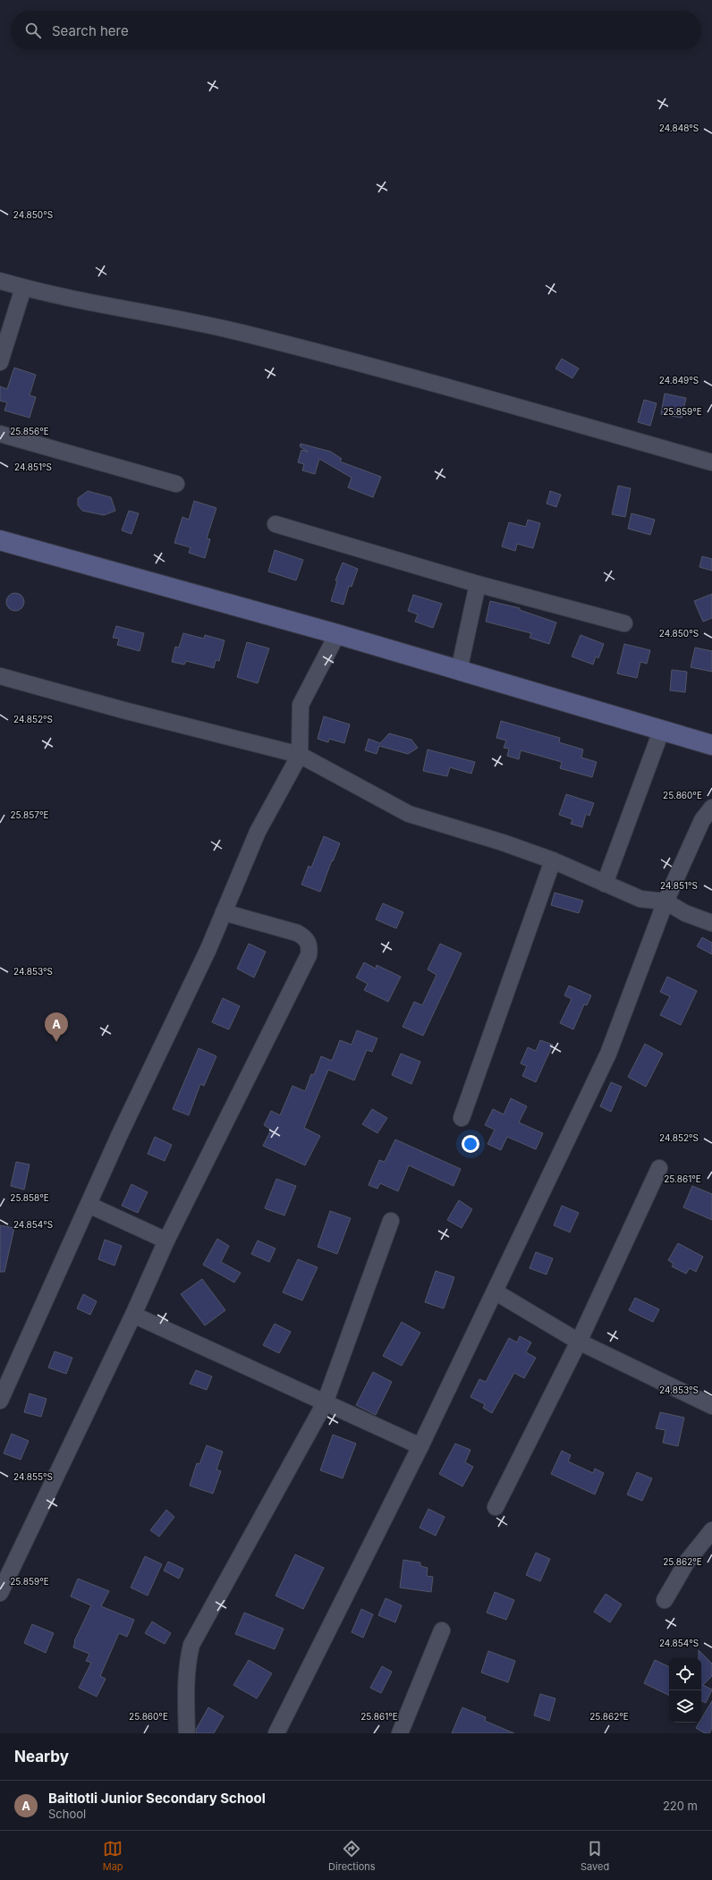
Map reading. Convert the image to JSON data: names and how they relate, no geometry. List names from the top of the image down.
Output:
{
  "page": {
    "search": "Search here",
    "pins": "A",
    "heading": "Nearby",
    "list": [
      {
        "mark": "A",
        "name": "Baitlotli Junior Secondary School",
        "note": "School",
        "value": "220 m"
      }
    ],
    "nav": ["Map", "Directions", "Saved"]
  },
  "coordinates": [
    "24.848°S",
    "24.850°S",
    "24.849°S",
    "25.859°E",
    "25.856°E",
    "24.851°S",
    "24.852°S",
    "25.860°E",
    "25.857°E",
    "24.853°S",
    "25.861°E",
    "25.858°E",
    "24.854°S",
    "24.855°S",
    "25.862°E"
  ]
}
